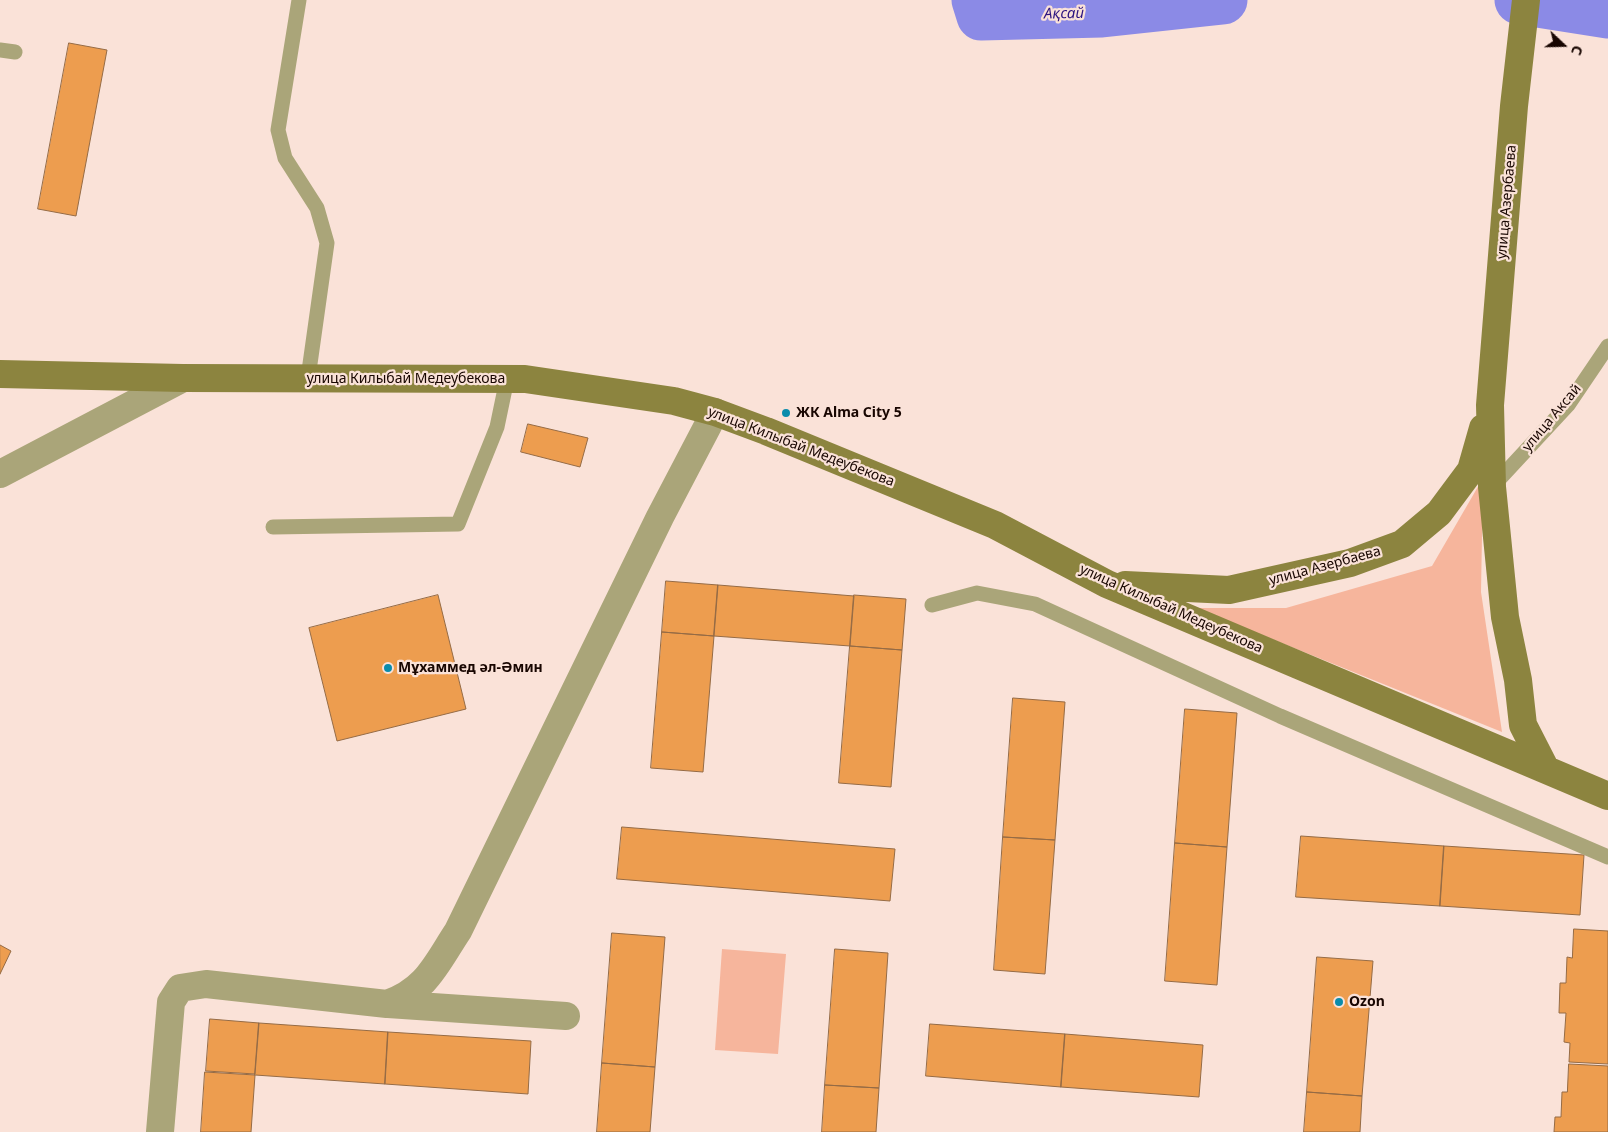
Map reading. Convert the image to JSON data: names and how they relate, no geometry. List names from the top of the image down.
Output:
{
  "streets": {
    "main road": ["улица Азербаева", "улица Килыбай Медеубекова"],
    "lane": ["улица Аксай"]
  },
  "crossings": [
    ["улица Азербаева", "улица Килыбай Медеубекова"],
    ["улица Азербаева", "улица Аксай"]
  ],
  "water": ["Ақсай"],
  "places": ["ЖК Alma City 5", "Мұхаммед әл-Әмин", "Ozon"],
  "north": "right"
}
